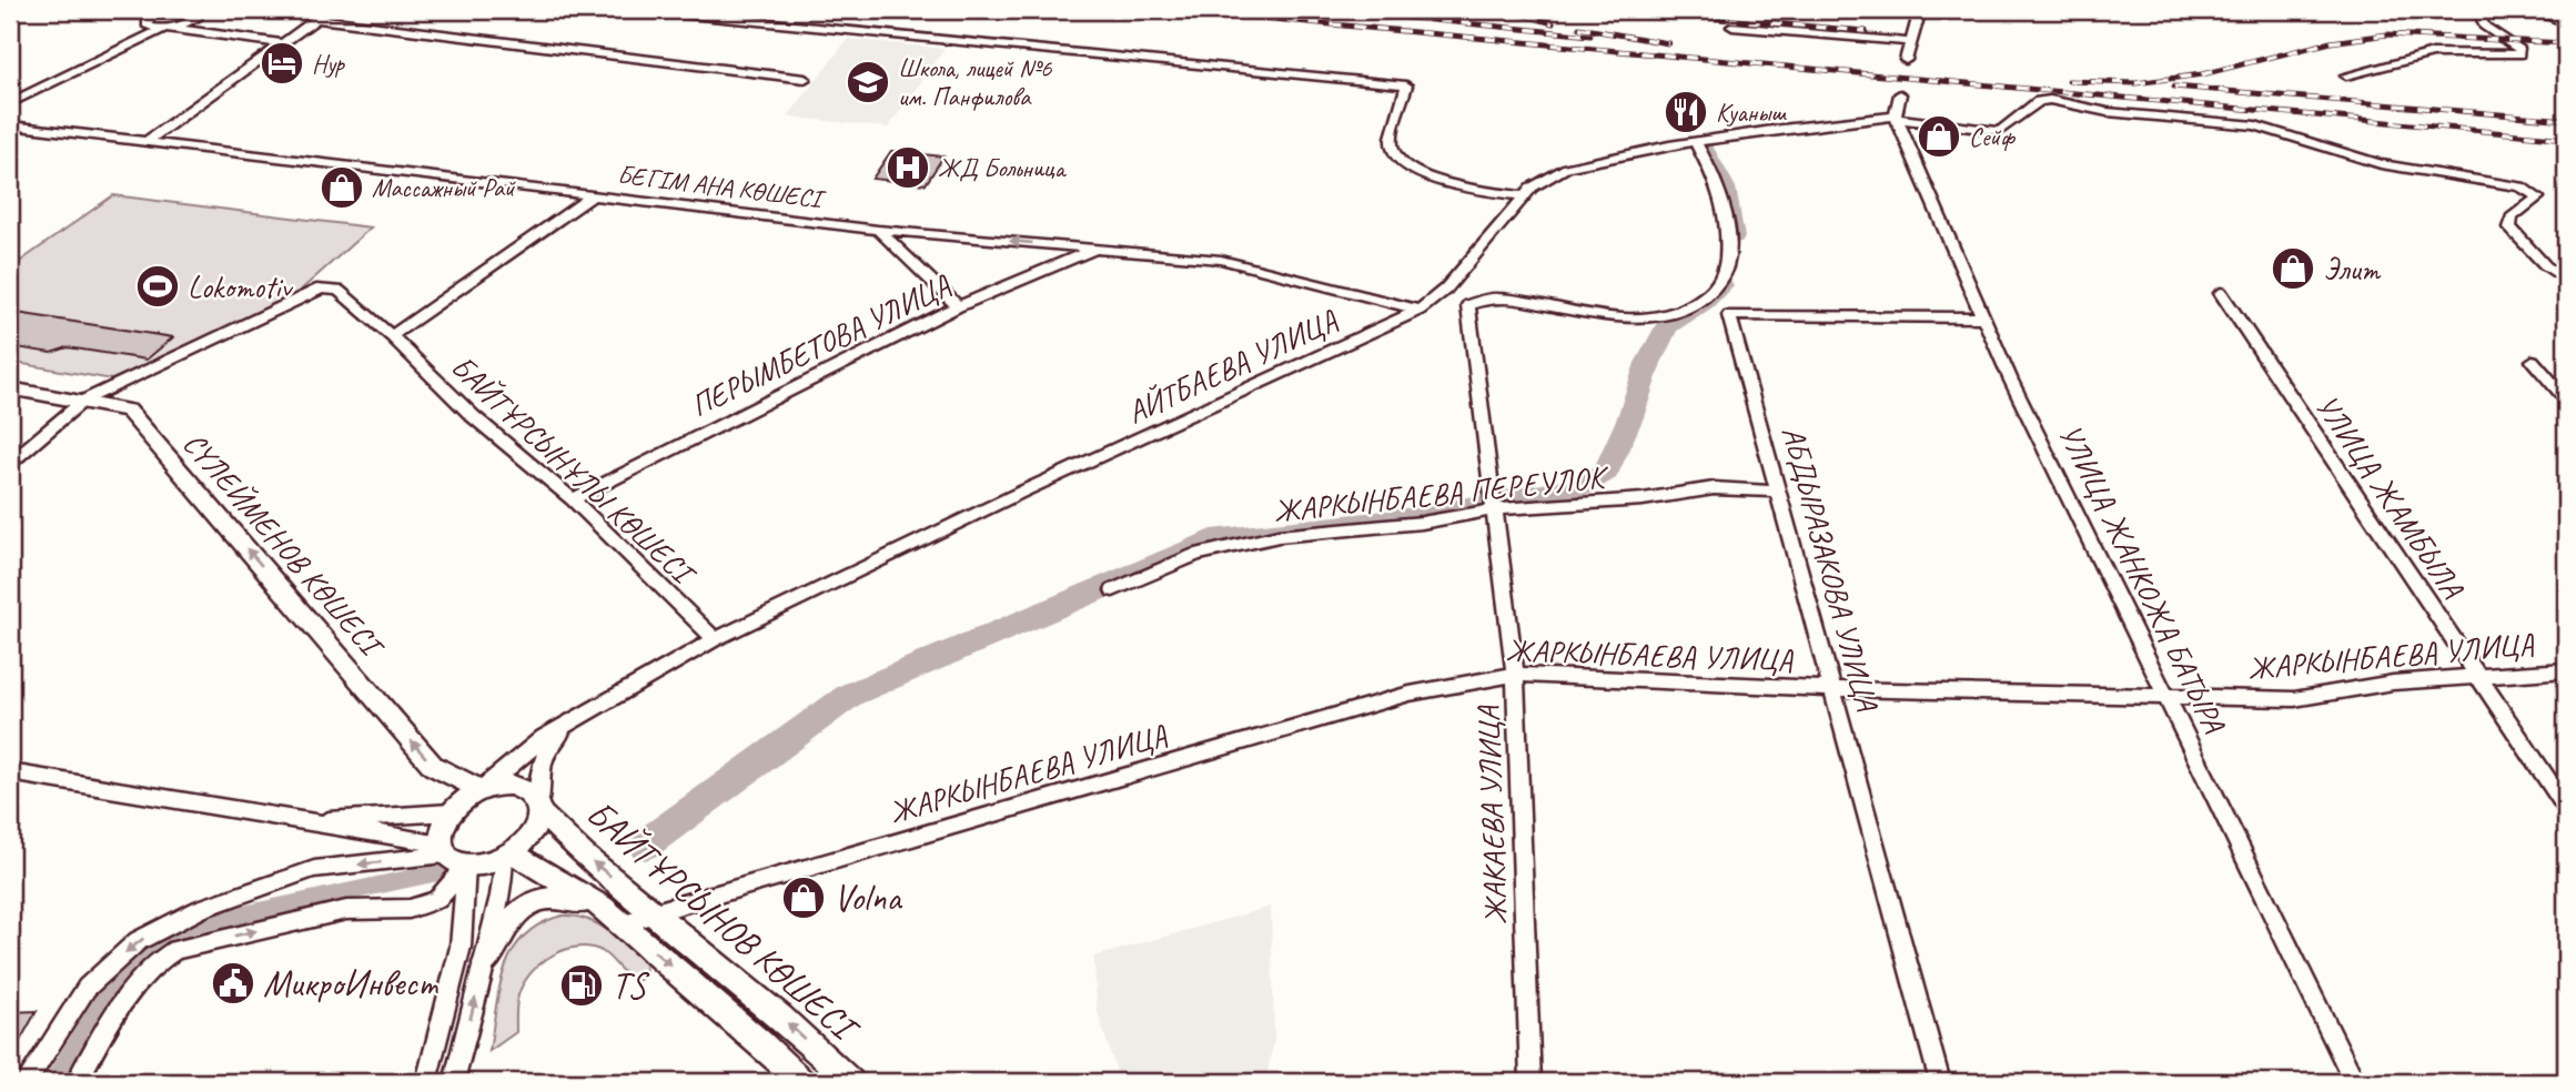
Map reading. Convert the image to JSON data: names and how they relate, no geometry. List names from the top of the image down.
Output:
{
  "streets": {
    "main road": ["СҮЛЕЙМЕНОВ КӨШЕСІ", "БАЙТҰРСЫНОВ КӨШЕСІ"],
    "street": [
      "БЕГІМ АНА КӨШЕСІ",
      "ПЕРЫМБЕТОВА УЛИЦА",
      "АЙТБАЕВА УЛИЦА",
      "БАЙТҰРСЫНҰЛЫ КӨШЕСІ",
      "ЖАРКЫНБАЕВА ПЕРЕУЛОК",
      "УЛИЦА ЖАМБЫЛА",
      "АБДЫРАЗАКОВА УЛИЦА",
      "УЛИЦА ЖАНКОЖА БАТЫРА",
      "ЖАРКЫНБАЕВА УЛИЦА",
      "ЖАКАЕВА УЛИЦА"
    ]
  },
  "crossings": [
    ["БЕГІМ АНА КӨШЕСІ", "ПЕРЫМБЕТОВА УЛИЦА"],
    ["БЕГІМ АНА КӨШЕСІ", "АЙТБАЕВА УЛИЦА"],
    ["ПЕРЫМБЕТОВА УЛИЦА", "БАЙТҰРСЫНҰЛЫ КӨШЕСІ"],
    ["АЙТБАЕВА УЛИЦА", "БАЙТҰРСЫНҰЛЫ КӨШЕСІ"],
    ["АЙТБАЕВА УЛИЦА", "УЛИЦА ЖАНКОЖА БАТЫРА"],
    ["БАЙТҰРСЫНҰЛЫ КӨШЕСІ", "СҮЛЕЙМЕНОВ КӨШЕСІ"],
    ["ЖАРКЫНБАЕВА ПЕРЕУЛОК", "АБДЫРАЗАКОВА УЛИЦА"],
    ["ЖАРКЫНБАЕВА ПЕРЕУЛОК", "ЖАКАЕВА УЛИЦА"],
    ["УЛИЦА ЖАМБЫЛА", "ЖАРКЫНБАЕВА УЛИЦА"],
    ["СҮЛЕЙМЕНОВ КӨШЕСІ", "БАЙТҰРСЫНОВ КӨШЕСІ"],
    ["АБДЫРАЗАКОВА УЛИЦА", "УЛИЦА ЖАНКОЖА БАТЫРА"],
    ["АБДЫРАЗАКОВА УЛИЦА", "ЖАРКЫНБАЕВА УЛИЦА"],
    ["УЛИЦА ЖАНКОЖА БАТЫРА", "ЖАРКЫНБАЕВА УЛИЦА"],
    ["ЖАРКЫНБАЕВА УЛИЦА", "ЖАКАЕВА УЛИЦА"],
    ["ЖАРКЫНБАЕВА УЛИЦА", "БАЙТҰРСЫНОВ КӨШЕСІ"]
  ],
  "one_way": ["СҮЛЕЙМЕНОВ КӨШЕСІ"],
  "places": {
    "hotel": ["Нур"],
    "school or university": ["Школа, лицей №6 им. Панфилова"],
    "restaurant": ["Куаныш"],
    "shop": [
      "Сейф",
      "Массажный Рай",
      "Элит",
      "Volna"
    ],
    "hospital": ["ЖД Больница"],
    "sports": ["Lokomotiv"],
    "public building": ["МикроИнвест"],
    "fuel station": ["TS"]
  }
}
